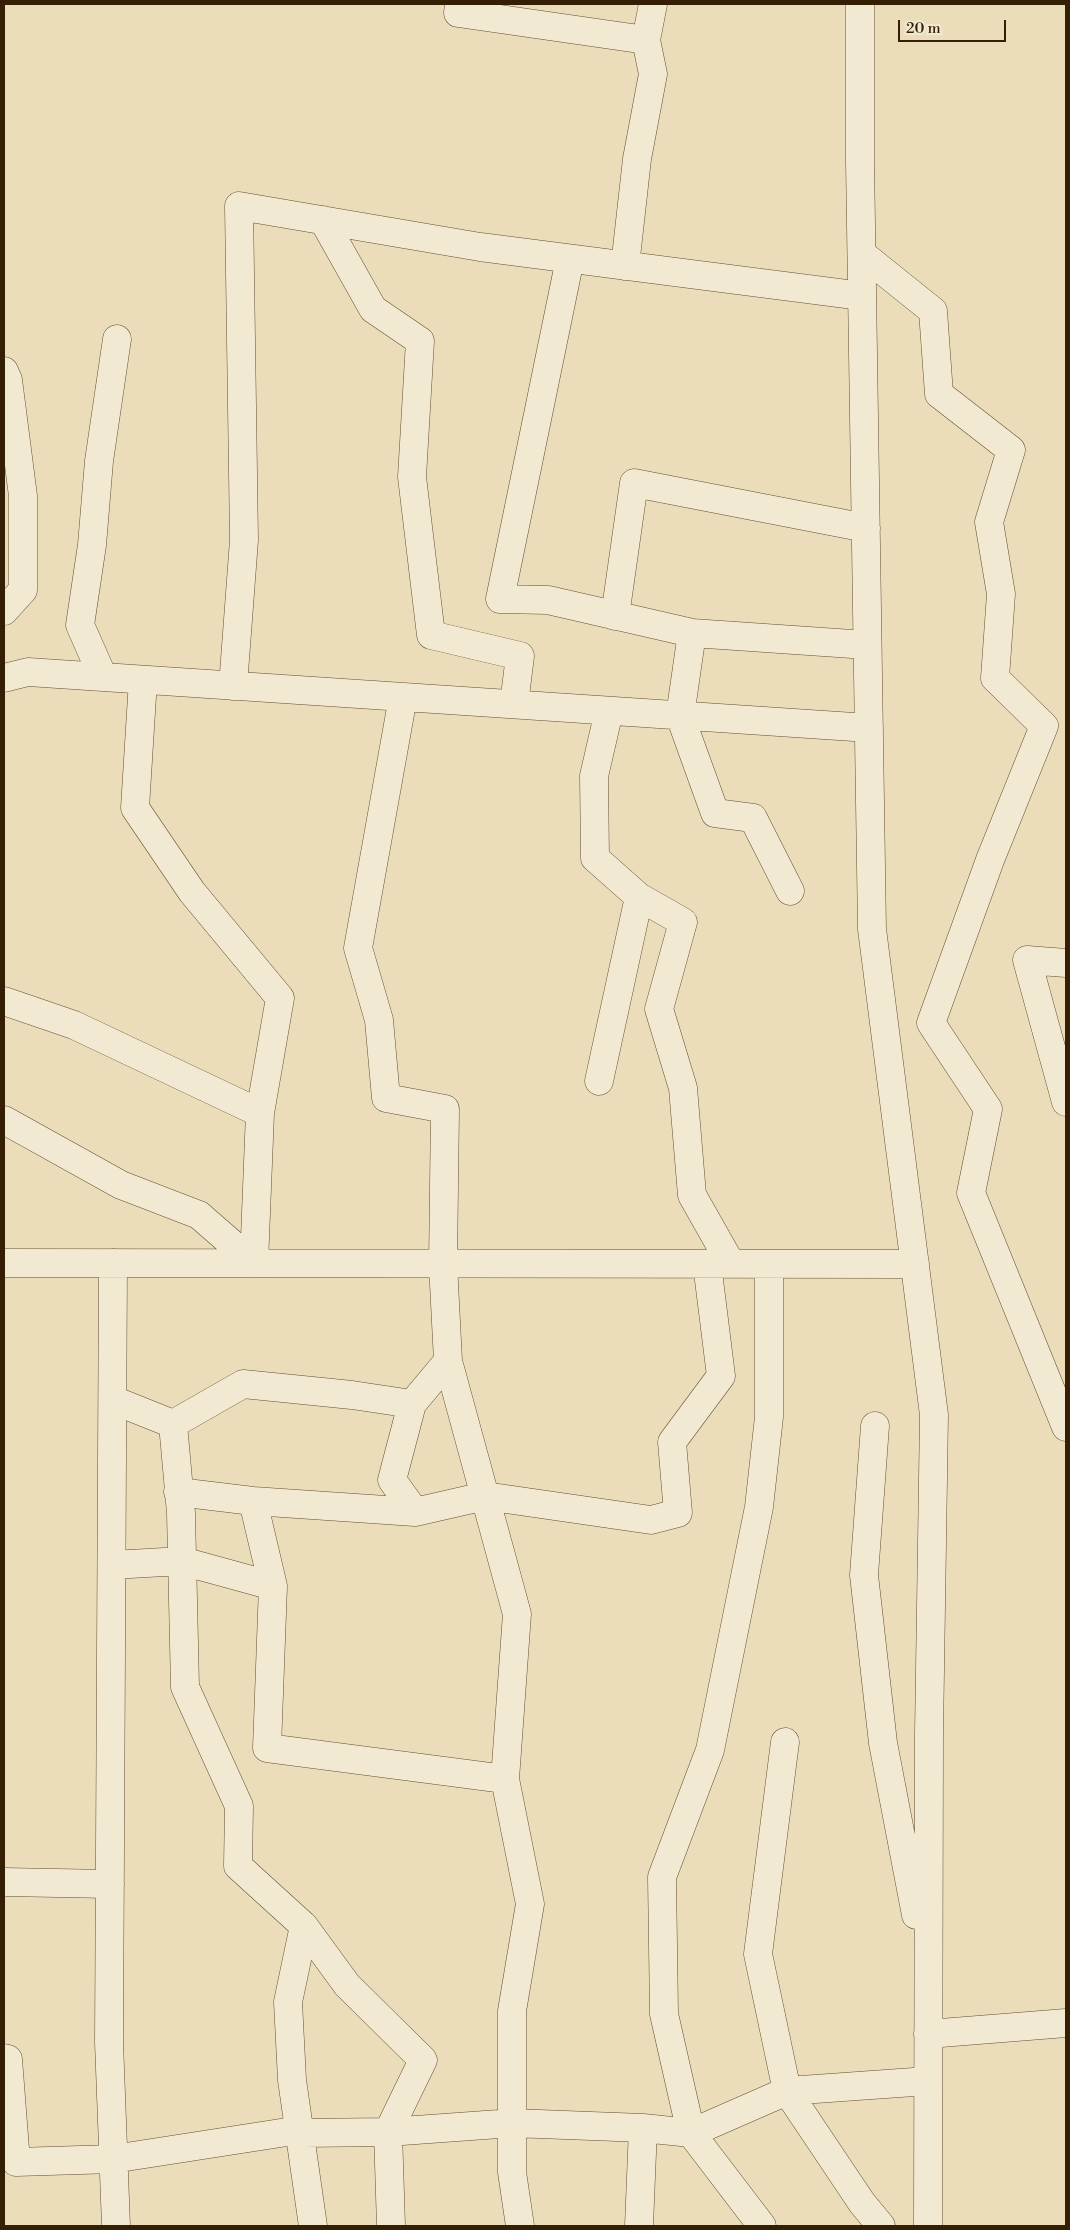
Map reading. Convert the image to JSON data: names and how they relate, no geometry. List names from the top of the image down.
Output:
{
  "scale_bar": "20 m"
}
